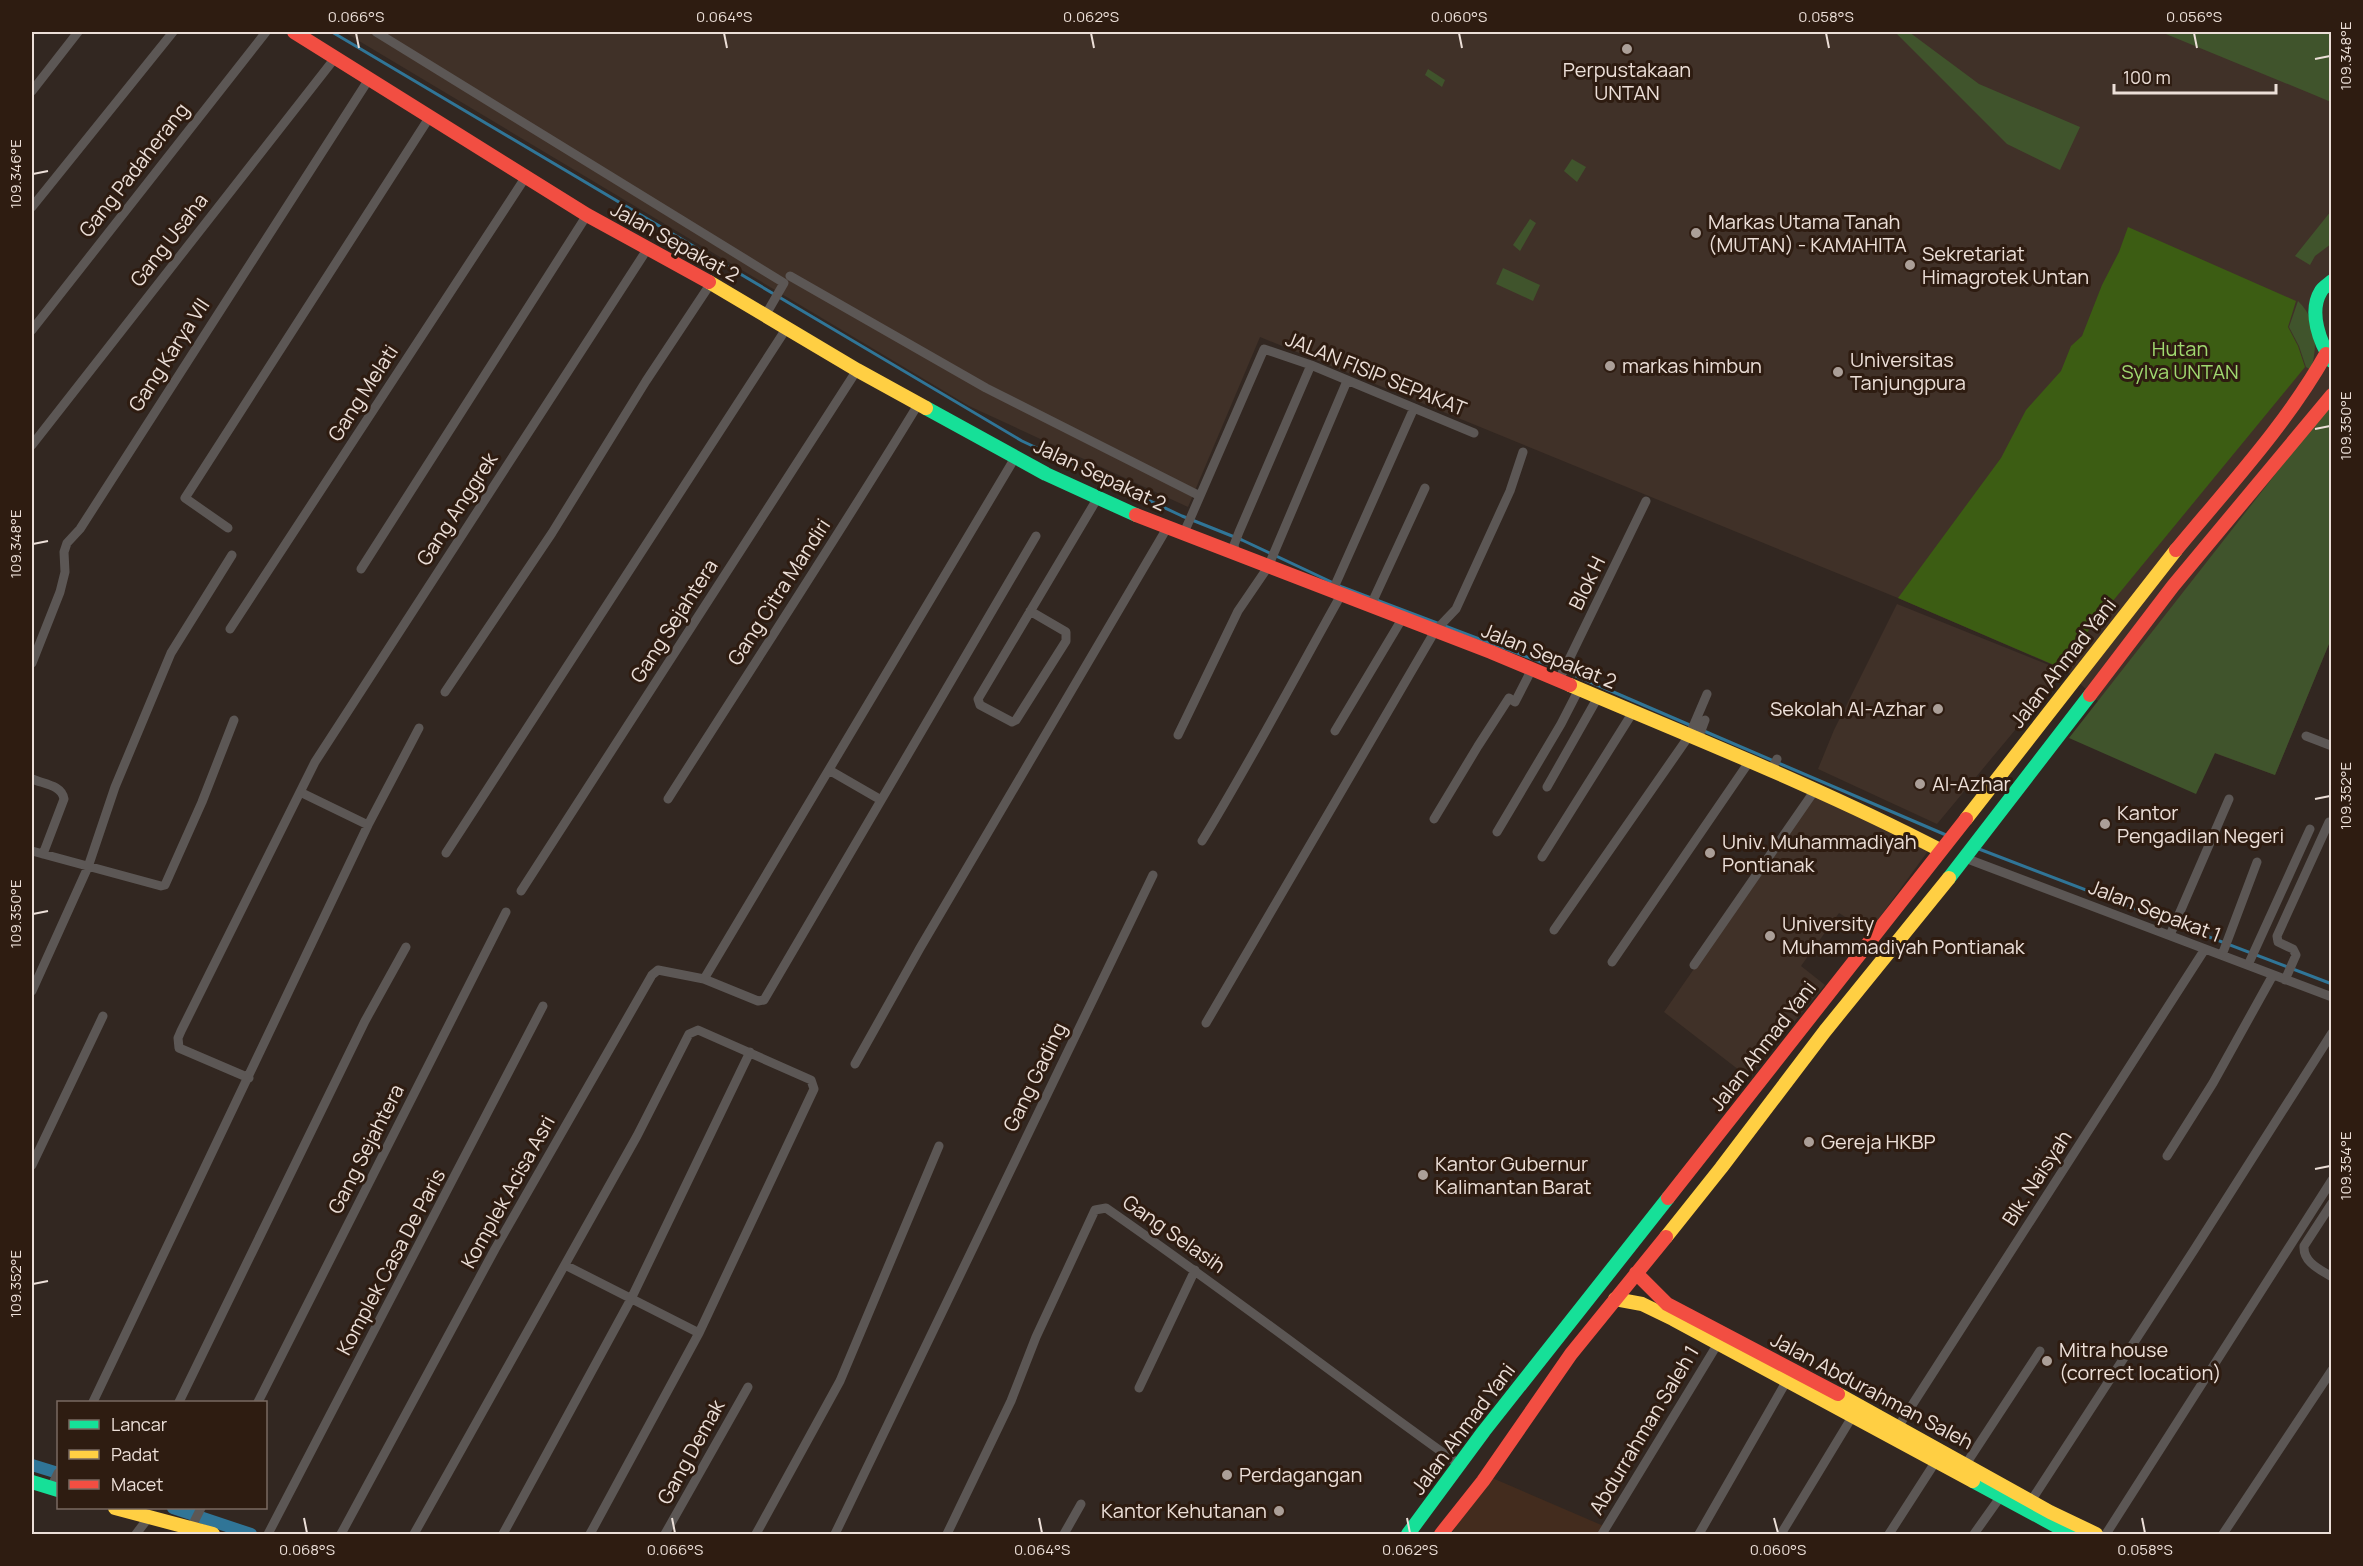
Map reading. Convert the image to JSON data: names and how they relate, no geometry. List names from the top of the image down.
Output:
{
  "streets": {
    "main road": ["Jalan Sepakat 2", "Jalan Ahmad Yani", "Jalan Abdurahman Saleh"],
    "street": [
      "Gang Padaherang",
      "Gang Usaha",
      "Gang Karya VII",
      "JALAN FISIP SEPAKAT",
      "Gang Melati",
      "Gang Anggrek",
      "Blok H",
      "Gang Citra Mandiri",
      "Gang Sejahtera",
      "Jalan Sepakat 1",
      "Gang Gading",
      "Blk. Naisyah",
      "Komplek Acisa Asri",
      "Gang Selasih",
      "Komplek Casa De Paris",
      "Abdurrahman Saleh 1",
      "Gang Demak"
    ]
  },
  "crossings": [
    ["Gang Usaha", "Jalan Sepakat 2"],
    ["Jalan Sepakat 2", "Gang Karya VII"],
    ["Jalan Sepakat 2", "Gang Melati"],
    ["Jalan Sepakat 2", "Gang Anggrek"],
    ["Jalan Sepakat 2", "Blok H"],
    ["Jalan Sepakat 2", "Gang Citra Mandiri"],
    ["Jalan Sepakat 2", "Gang Sejahtera"],
    ["Jalan Sepakat 2", "Jalan Ahmad Yani"],
    ["Jalan Ahmad Yani", "Jalan Sepakat 1"],
    ["Jalan Ahmad Yani", "Gang Selasih"],
    ["Jalan Ahmad Yani", "Jalan Abdurahman Saleh"],
    ["Jalan Sepakat 1", "Blk. Naisyah"],
    ["Blk. Naisyah", "Jalan Abdurahman Saleh"],
    ["Jalan Abdurahman Saleh", "Abdurrahman Saleh 1"]
  ],
  "parks": ["Hutan Sylva UNTAN"],
  "places": [
    "Perpustakaan UNTAN",
    "Markas Utama Tanah (MUTAN) - KAMAHITA",
    "Sekretariat Himagrotek Untan",
    "markas himbun",
    "Universitas Tanjungpura",
    "Sekolah Al-Azhar",
    "Al-Azhar",
    "Kantor Pengadilan Negeri",
    "Univ. Muhammadiyah Pontianak",
    "University Muhammadiyah Pontianak",
    "Gereja HKBP",
    "Kantor Gubernur Kalimantan Barat",
    "Mitra house (correct location)",
    "Perdagangan",
    "Kantor Kehutanan"
  ],
  "legend": ["Lancar", "Padat", "Macet"],
  "scale_bar": "100 m",
  "coordinates": [
    "0.066°S",
    "0.064°S",
    "0.062°S",
    "0.060°S",
    "0.058°S",
    "0.056°S",
    "109.348°E",
    "109.346°E",
    "109.350°E",
    "109.352°E",
    "109.354°E",
    "0.068°S"
  ]
}
